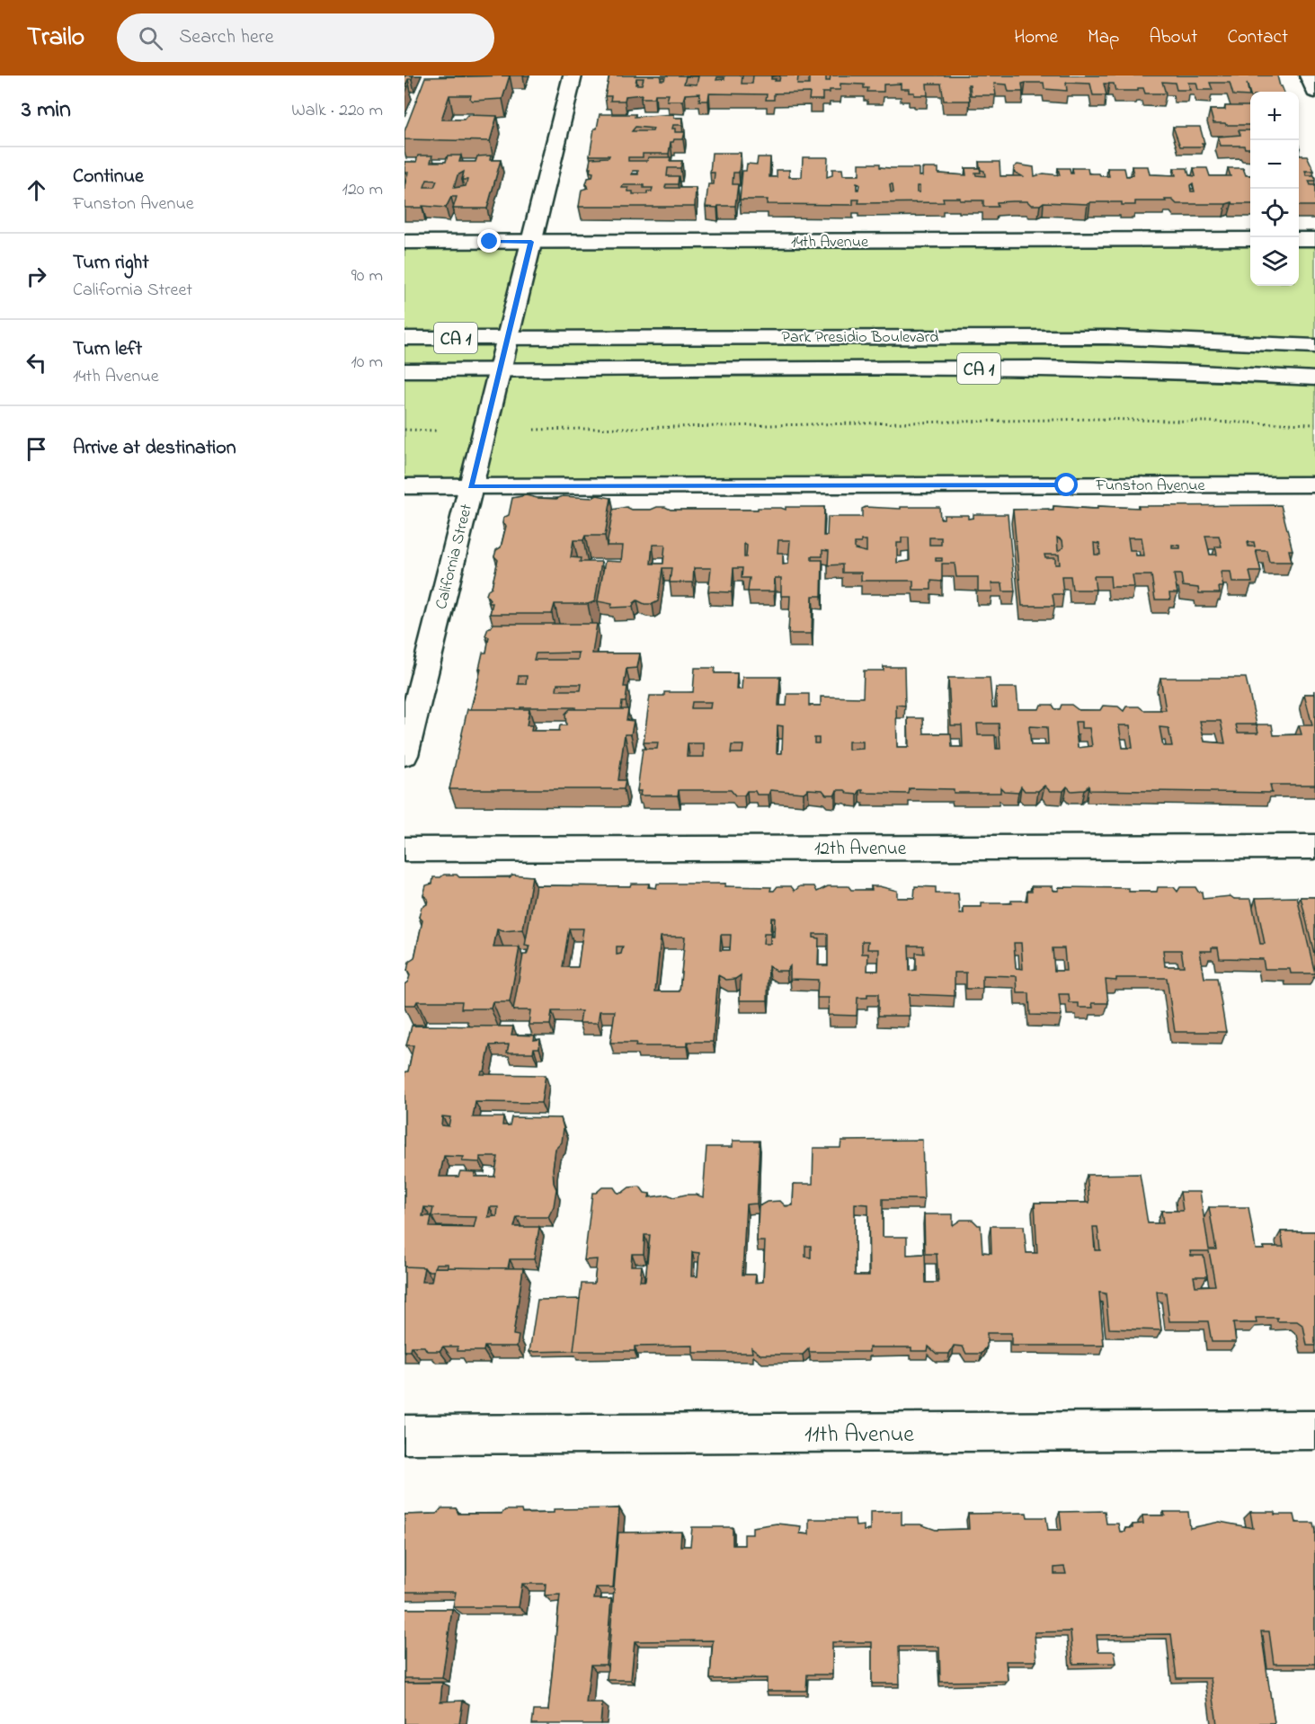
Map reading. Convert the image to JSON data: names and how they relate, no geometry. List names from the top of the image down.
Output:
{
  "streets": {
    "main road": [
      "14th Avenue",
      "Park Presidio Boulevard",
      "CA 1",
      "Funston Avenue",
      "California Street",
      "12th Avenue",
      "11th Avenue"
    ]
  },
  "crossings": [
    ["14th Avenue", "California Street"],
    ["Park Presidio Boulevard", "California Street"],
    ["Funston Avenue", "California Street"]
  ],
  "page": {
    "header": "Trailo",
    "search": "Search here",
    "nav": [
      "Home",
      "Map",
      "About",
      "Contact"
    ],
    "heading": ["3 min", "Walk · 220 m"],
    "map_buttons": ["+", "−"],
    "list": [
      ["Continue", "Funston Avenue", "120 m"],
      ["Turn right", "California Street", "90 m"],
      ["Turn left", "14th Avenue", "10 m"],
      "Arrive at destination"
    ]
  }
}
